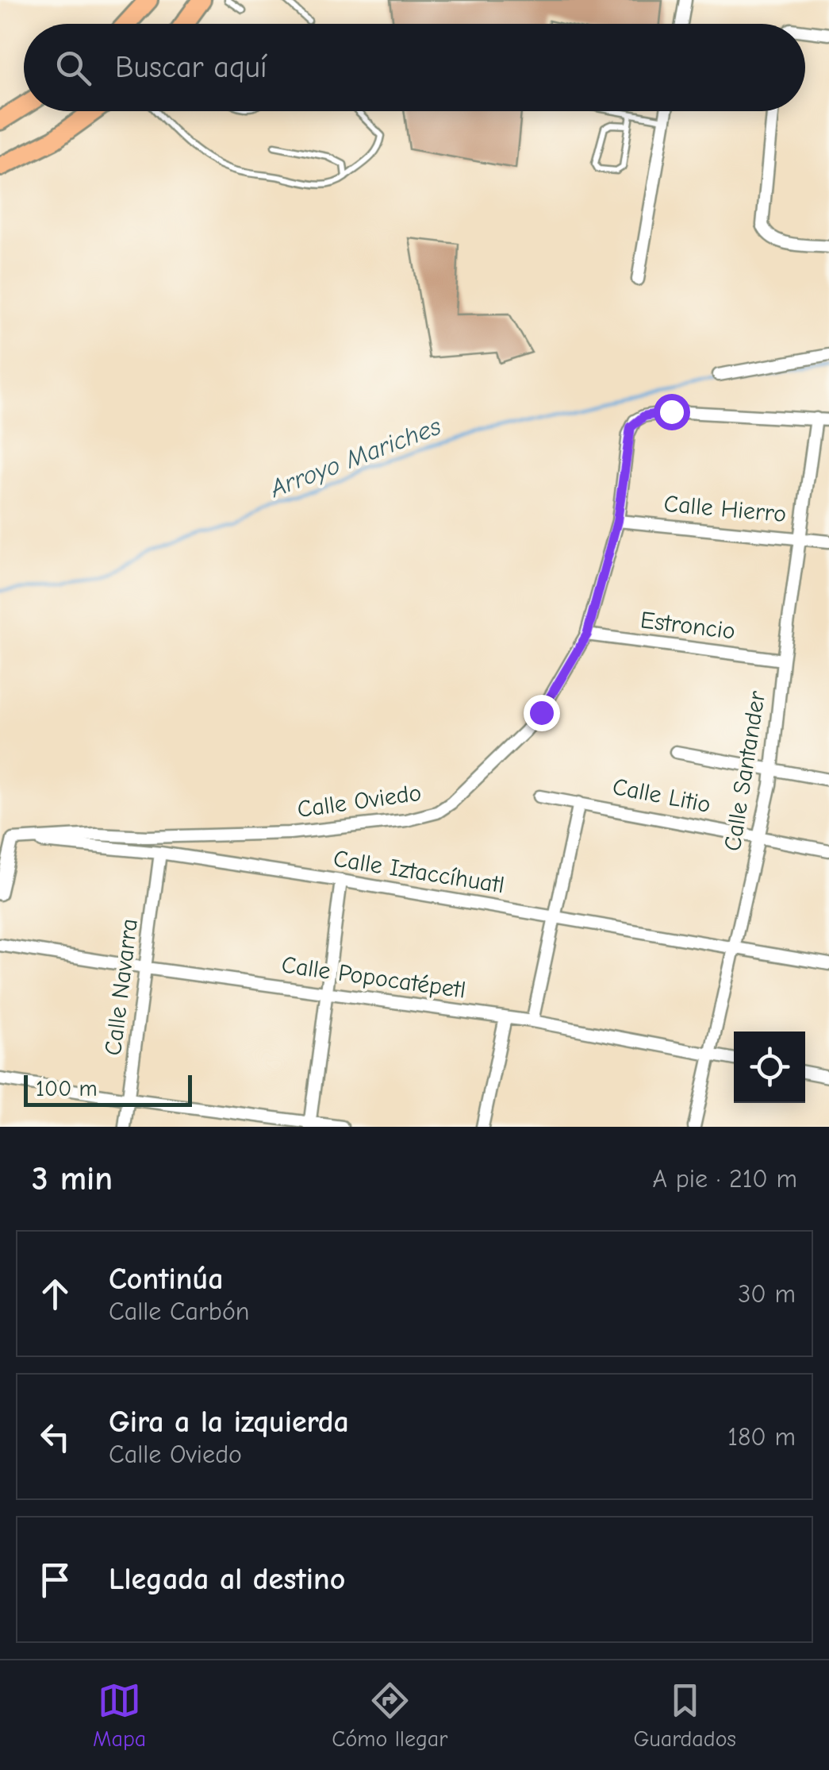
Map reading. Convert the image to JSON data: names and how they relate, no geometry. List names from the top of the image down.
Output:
{
  "streets": {
    "street": [
      "Calle Hierro",
      "Estroncio",
      "Calle Santander",
      "Calle Litio",
      "Calle Oviedo",
      "Calle Iztaccíhuatl",
      "Calle Popocatépetl",
      "Calle Navarra"
    ]
  },
  "crossings": [
    ["Calle Hierro", "Calle Santander"],
    ["Calle Hierro", "Calle Oviedo"],
    ["Estroncio", "Calle Santander"],
    ["Estroncio", "Calle Oviedo"],
    ["Calle Santander", "Calle Litio"],
    ["Calle Santander", "Calle Oviedo"],
    ["Calle Santander", "Calle Iztaccíhuatl"],
    ["Calle Santander", "Calle Popocatépetl"],
    ["Calle Oviedo", "Calle Iztaccíhuatl"],
    ["Calle Iztaccíhuatl", "Calle Navarra"],
    ["Calle Popocatépetl", "Calle Navarra"]
  ],
  "water": ["Arroyo Mariches"],
  "scale_bar": "100 m",
  "page": {
    "search": "Buscar aquí",
    "scale": "100 m",
    "heading": ["3 min", "A pie · 210 m"],
    "list": [
      ["Continúa", "Calle Carbón", "30 m"],
      ["Gira a la izquierda", "Calle Oviedo", "180 m"],
      "Llegada al destino"
    ],
    "nav": ["Mapa", "Cómo llegar", "Guardados"]
  }
}
